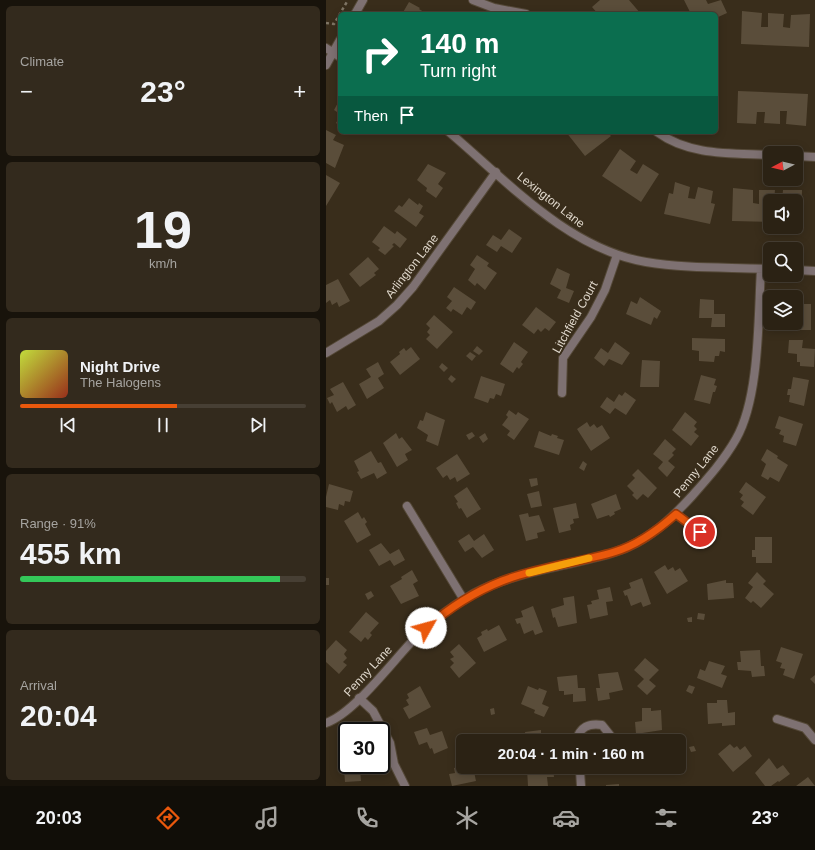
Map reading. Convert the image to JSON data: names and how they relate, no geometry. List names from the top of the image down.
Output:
{
  "streets": {
    "street": [
      "Lexington Lane",
      "Arlington Lane",
      "Litchfield Court",
      "Penny Lane"
    ]
  },
  "crossings": [
    ["Lexington Lane", "Arlington Lane"],
    ["Lexington Lane", "Litchfield Court"],
    ["Lexington Lane", "Penny Lane"]
  ],
  "north": "left",
  "page": {
    "tile": [
      "Climate",
      ["19", "km/h"],
      ["Range · 91%", "455 km"],
      ["Arrival", "20:04"]
    ],
    "turn": ["140 m", "Turn right"],
    "heat": ["−", "23°", "+"],
    "then": "Then",
    "song": ["Night Drive", "The Halogens"],
    "limit": "30",
    "trip": "20:04 · 1 min · 160 m",
    "tabs": ["20:03", "23°"]
  }
}
